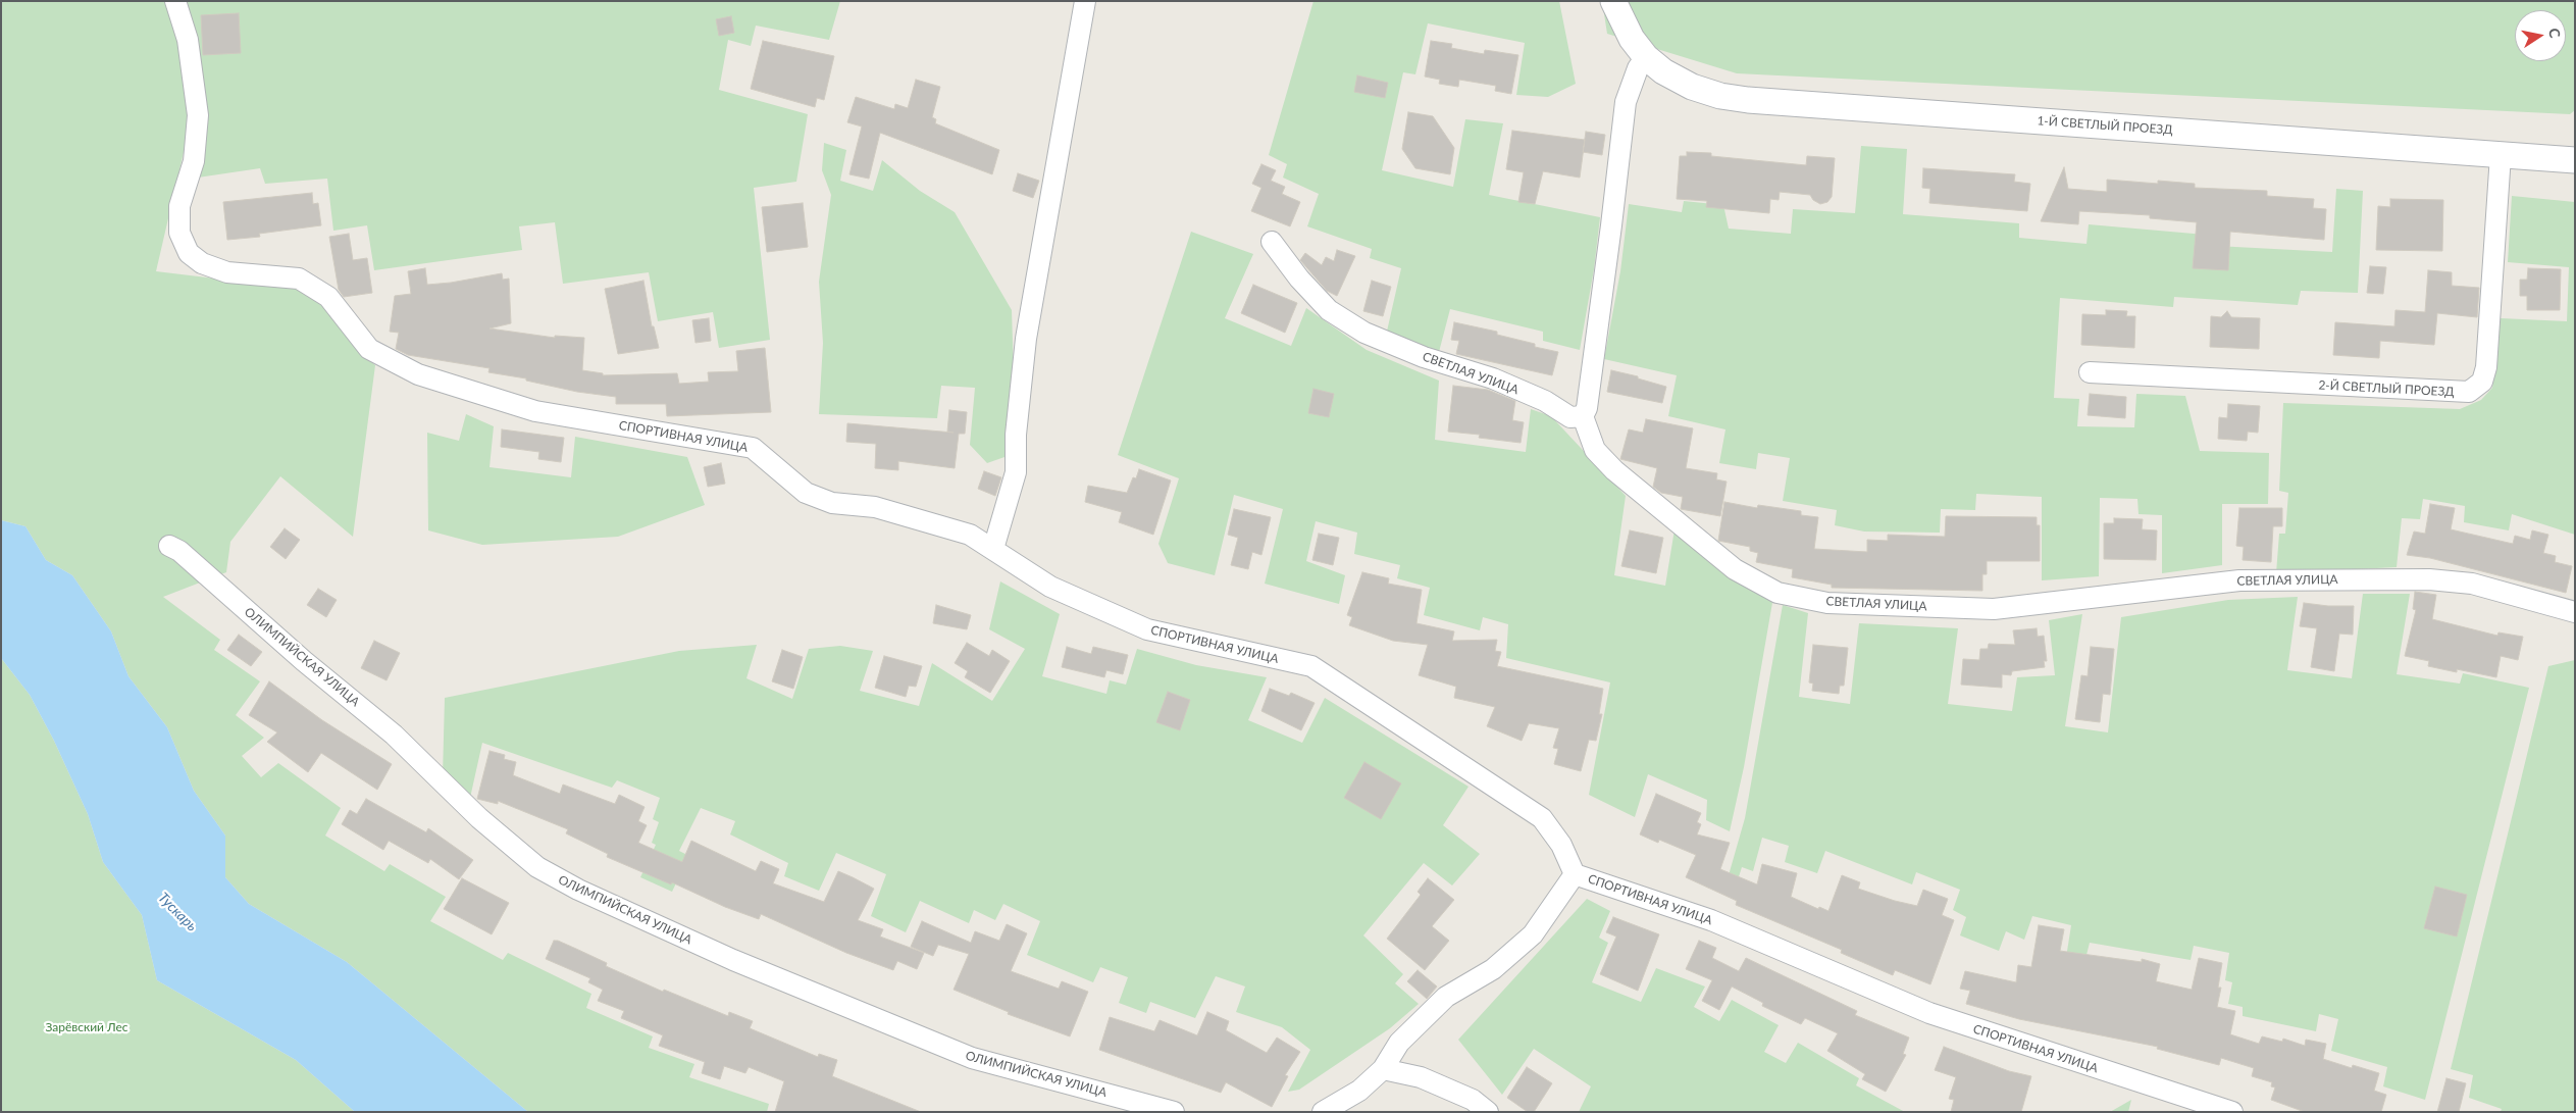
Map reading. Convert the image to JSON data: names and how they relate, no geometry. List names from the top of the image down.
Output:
{
  "streets": {
    "street": [
      "1-Й СВЕТЛЫЙ ПРОЕЗД",
      "СВЕТЛАЯ УЛИЦА",
      "2-Й СВЕТЛЫЙ ПРОЕЗД",
      "СПОРТИВНАЯ УЛИЦА",
      "ОЛИМПИЙСКАЯ УЛИЦА"
    ]
  },
  "crossings": [
    ["1-Й СВЕТЛЫЙ ПРОЕЗД", "2-Й СВЕТЛЫЙ ПРОЕЗД"]
  ],
  "water": ["Тускарь"],
  "parks": ["Зарёвский Лес"],
  "north": "right"
}
